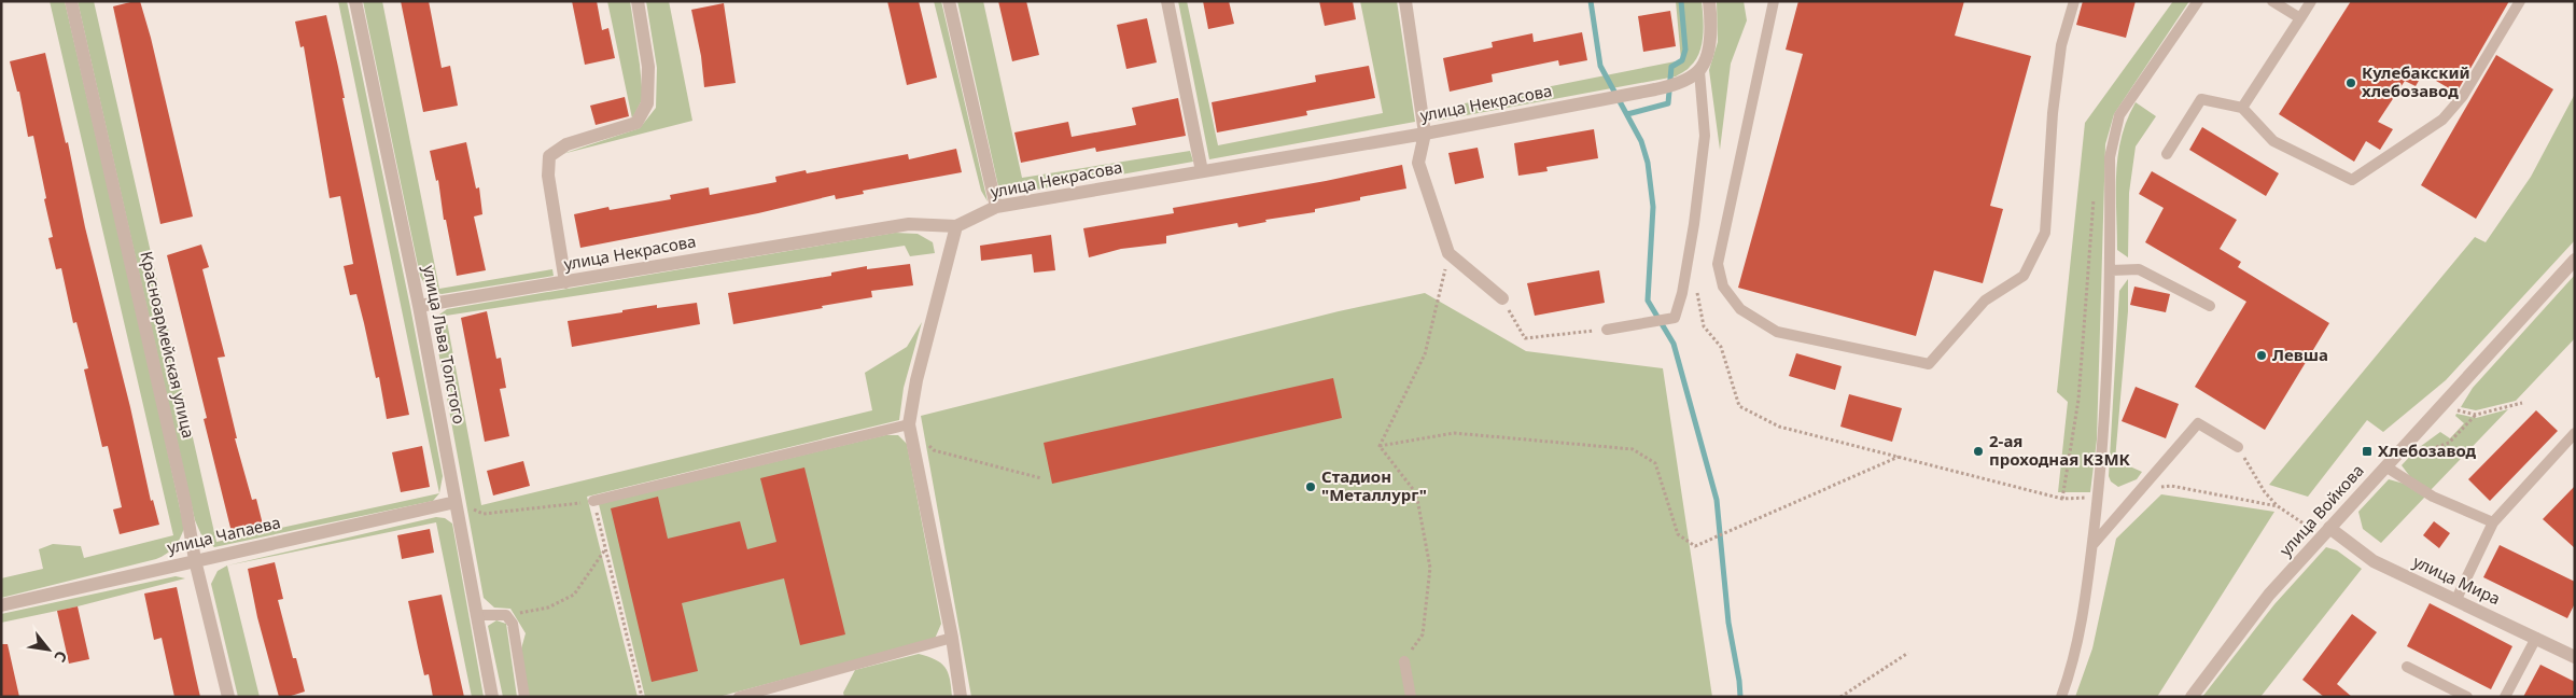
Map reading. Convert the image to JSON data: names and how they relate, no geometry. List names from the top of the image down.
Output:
{
  "streets": {
    "street": [
      "улица Некрасова",
      "Красноармейская улица",
      "улица Льва Толстого",
      "улица Войкова",
      "улица Чапаева",
      "улица Мира"
    ]
  },
  "crossings": [
    ["улица Некрасова", "улица Льва Толстого"],
    ["Красноармейская улица", "улица Чапаева"],
    ["улица Льва Толстого", "улица Чапаева"],
    ["улица Войкова", "улица Мира"]
  ],
  "places": {
    "other": [
      "Кулебакский хлебозавод",
      "Левша",
      "2-ая проходная КЗМК",
      "Стадион \"Металлург\""
    ],
    "transit": ["Хлебозавод"]
  },
  "north": "bottom right"
}
